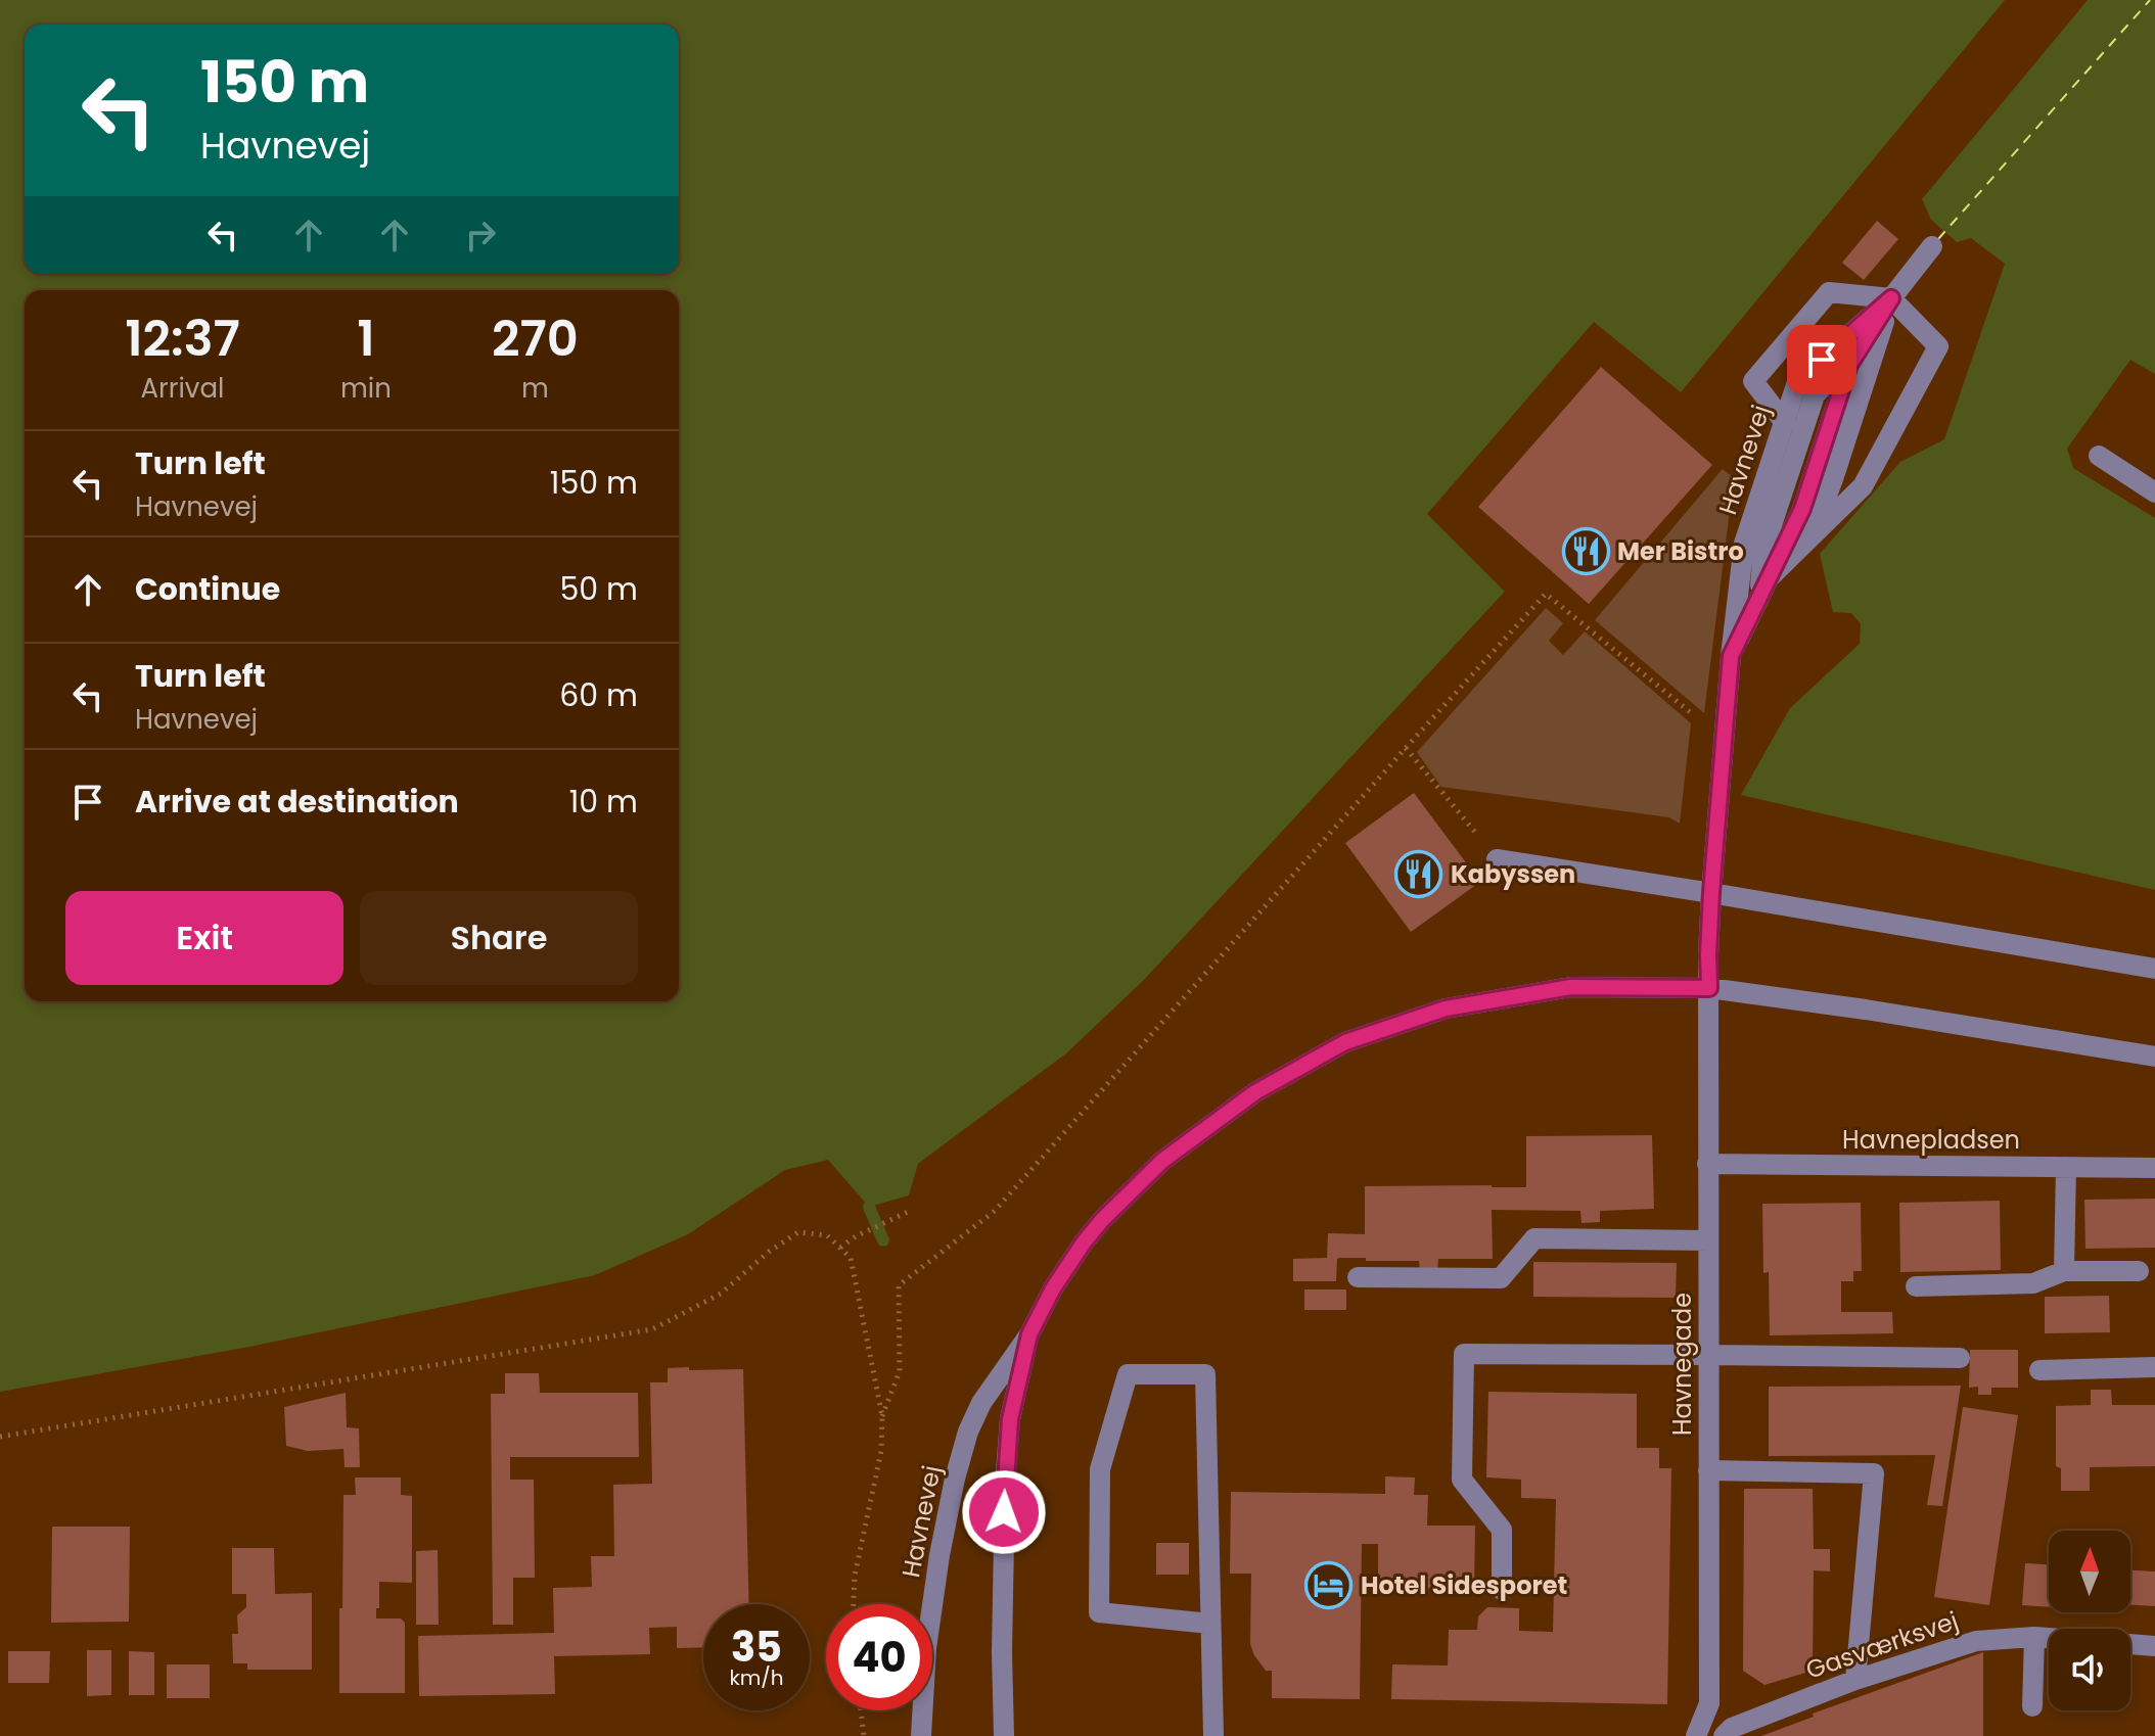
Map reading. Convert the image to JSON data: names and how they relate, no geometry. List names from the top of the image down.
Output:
{
  "streets": {
    "street": [
      "Havnevej",
      "Havnepladsen",
      "Havnegade",
      "Gasværksvej"
    ]
  },
  "crossings": [
    ["Havnevej", "Havnegade"],
    ["Havnepladsen", "Havnegade"]
  ],
  "places": {
    "restaurant": ["Mer Bistro", "Kabyssen"],
    "hotel": ["Hotel Sidesporet"]
  },
  "north": "top",
  "page": {
    "turn": ["150 m", "Havnevej"],
    "eta": [
      "12:37",
      "Arrival",
      "1",
      "min",
      "270",
      "m"
    ],
    "list": [
      {
        "name": "Turn left",
        "note": "Havnevej",
        "value": "150 m"
      },
      {
        "name": "Continue",
        "value": "50 m"
      },
      {
        "name": "Turn left",
        "note": "Havnevej",
        "value": "60 m"
      },
      {
        "name": "Arrive at destination",
        "value": "10 m"
      }
    ],
    "buttons": ["Exit", "Share"],
    "speed": "35 km/h",
    "limit": "40"
  }
}
